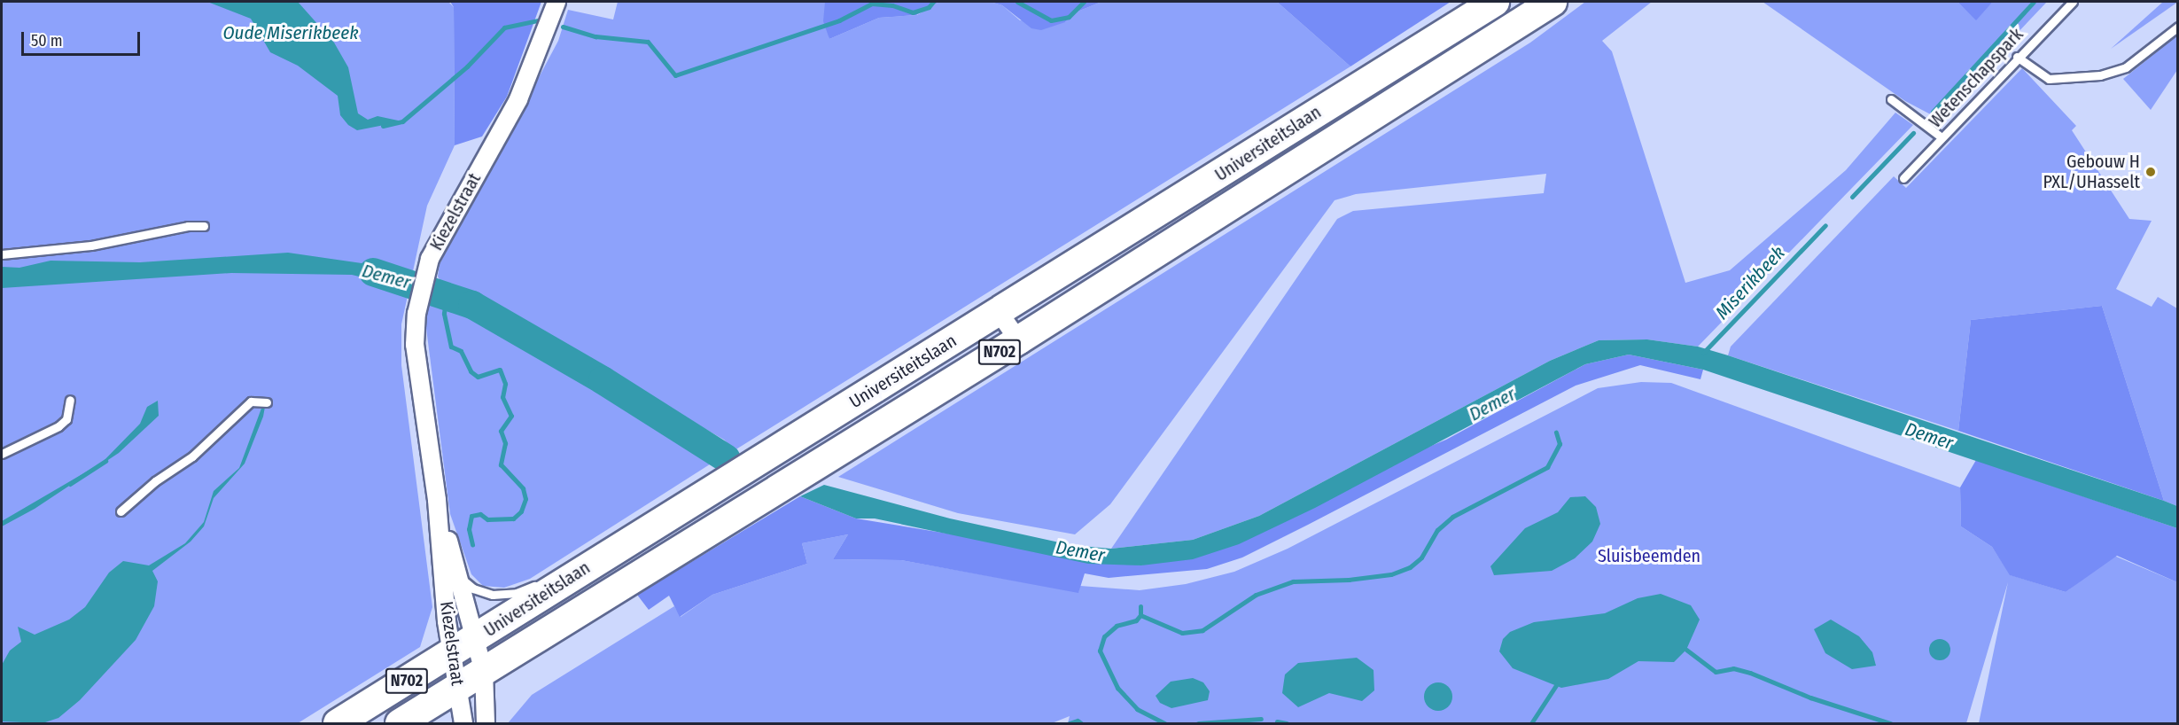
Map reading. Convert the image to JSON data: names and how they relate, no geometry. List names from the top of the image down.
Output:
{
  "streets": {
    "highway": ["Universiteitslaan", "N702"],
    "street": ["Kiezelstraat"],
    "lane": ["Wetenschapspark"]
  },
  "crossings": [
    ["Universiteitslaan", "Kiezelstraat"]
  ],
  "water": ["Oude Miserikbeek", "Demer", "Miserikbeek"],
  "parks": ["Sluisbeemden"],
  "places": ["Gebouw H PXL/UHasselt"],
  "scale_bar": "50 m"
}
